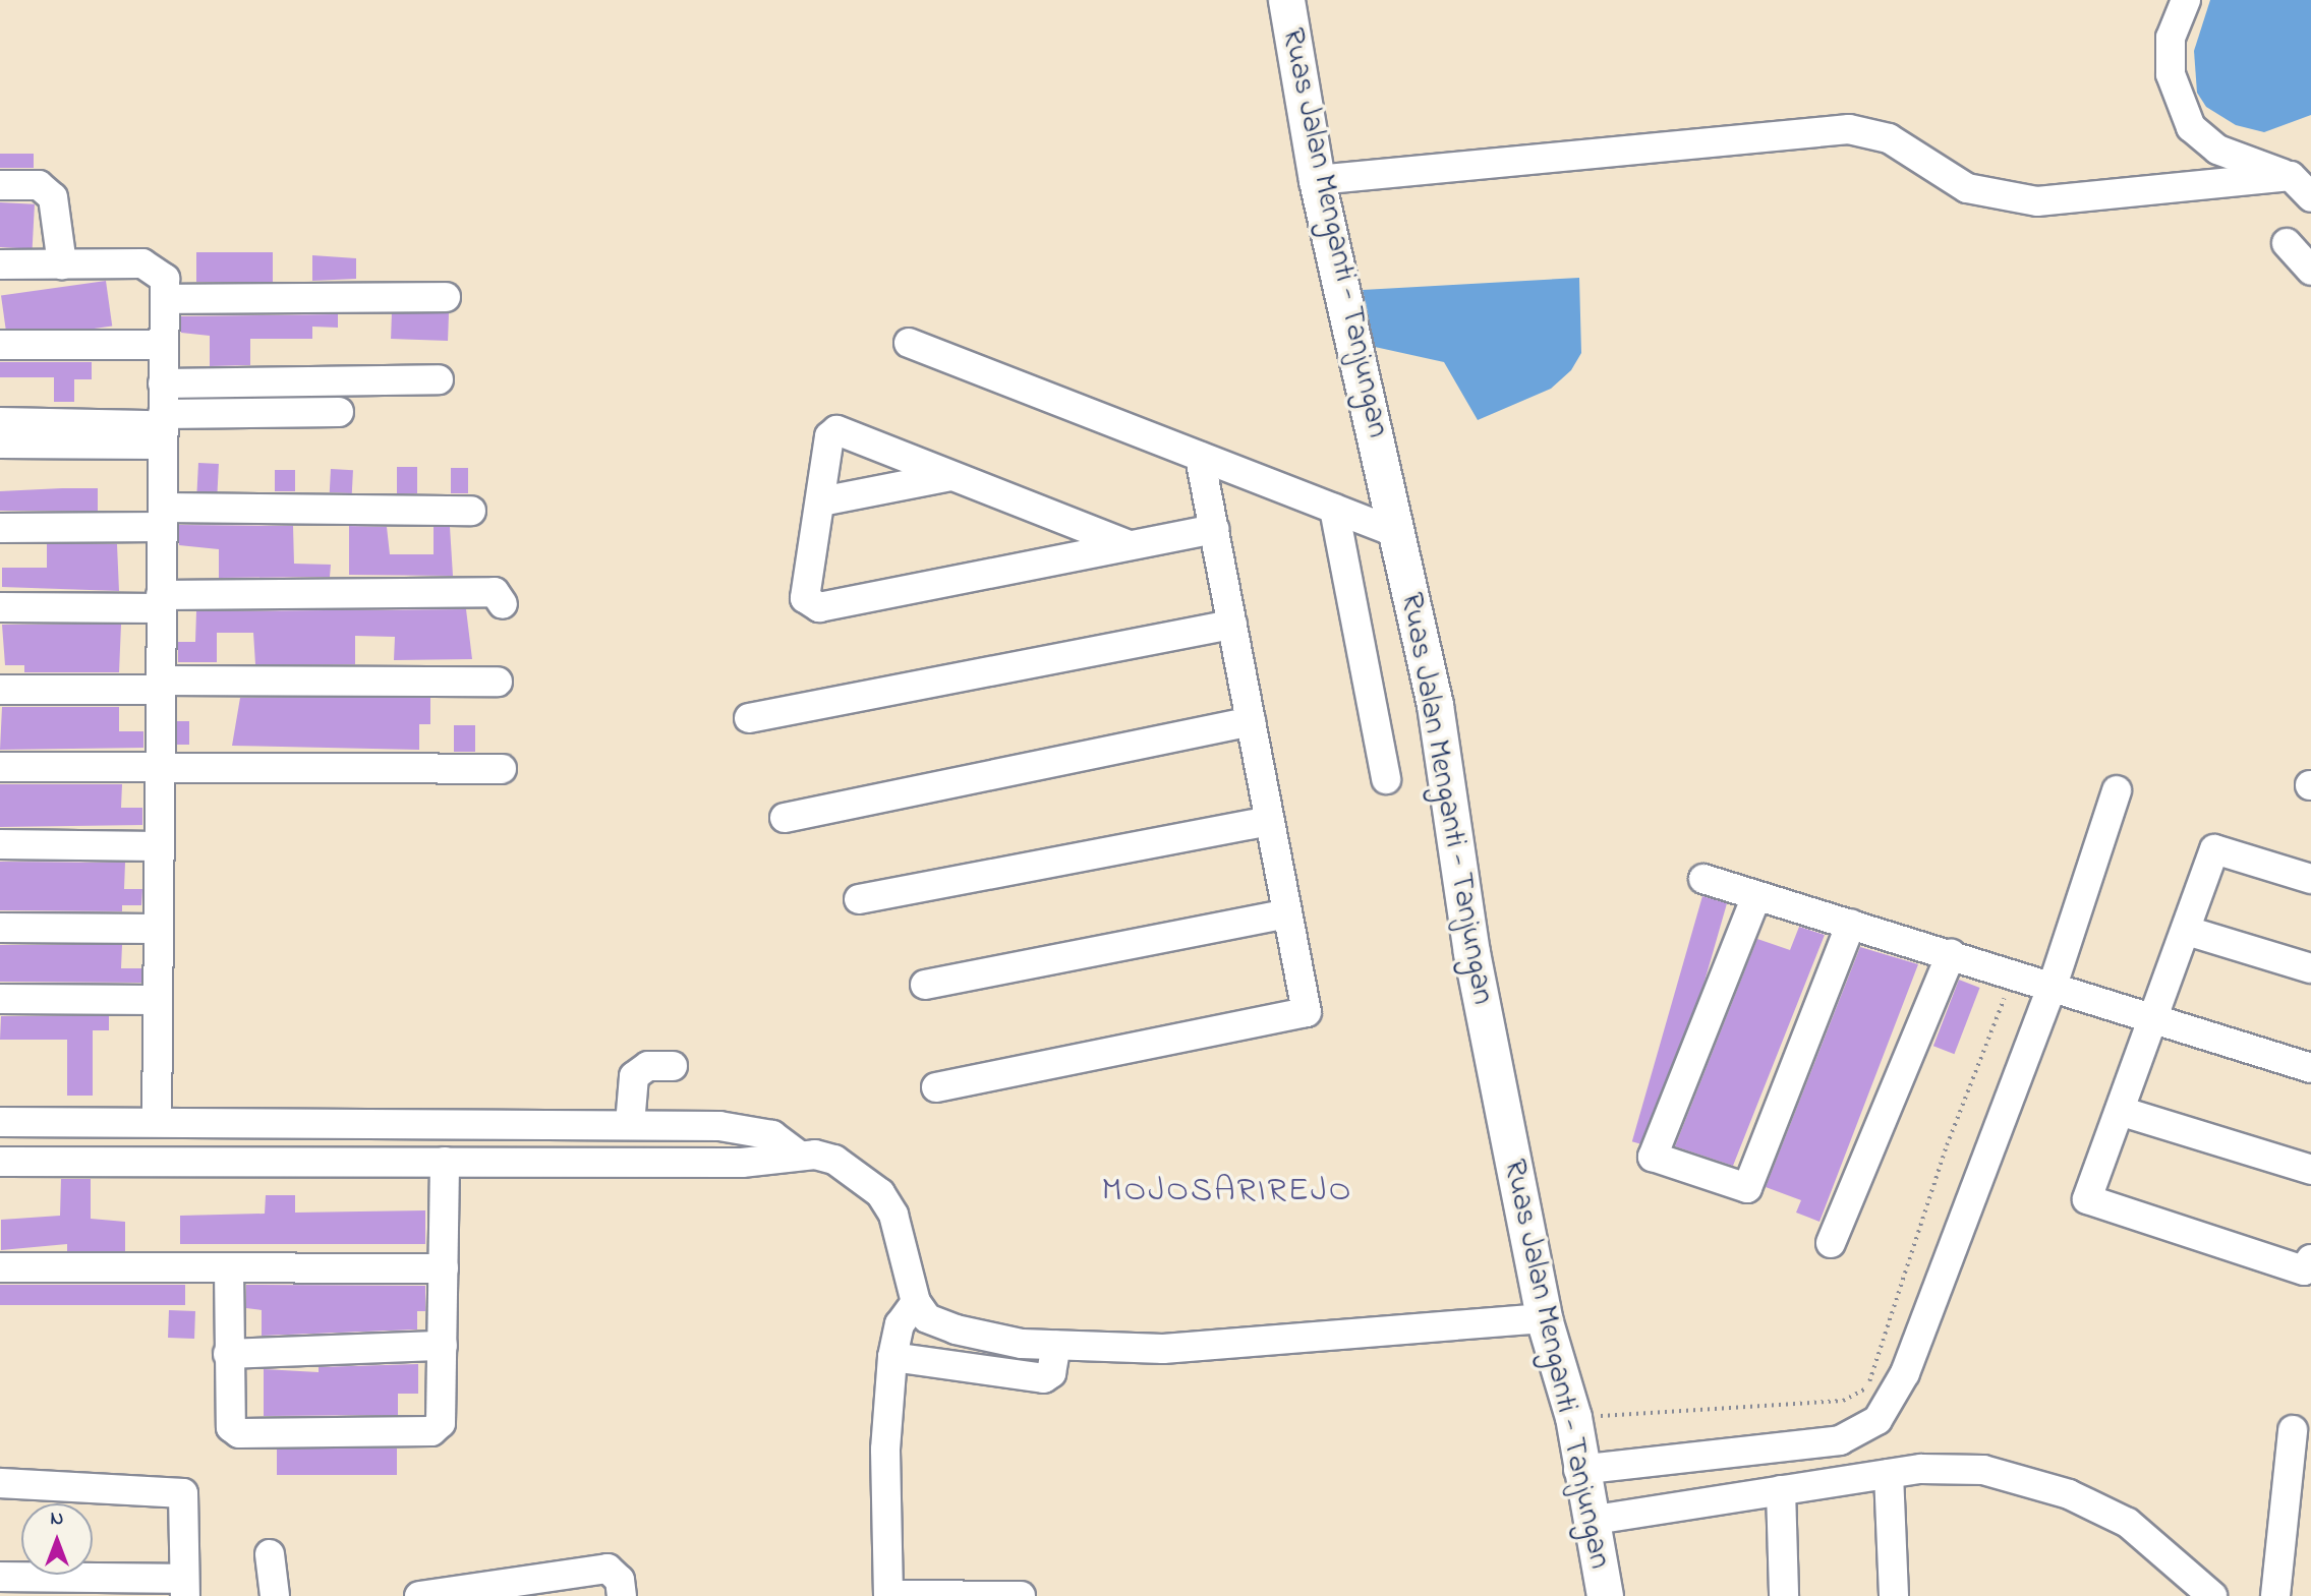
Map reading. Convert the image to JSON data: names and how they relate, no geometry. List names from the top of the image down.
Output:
{
  "streets": {
    "main road": ["Ruas Jalan Menganti - Tanjungan"]
  },
  "districts": ["MOJOSARIREJO"],
  "north": "top"
}
